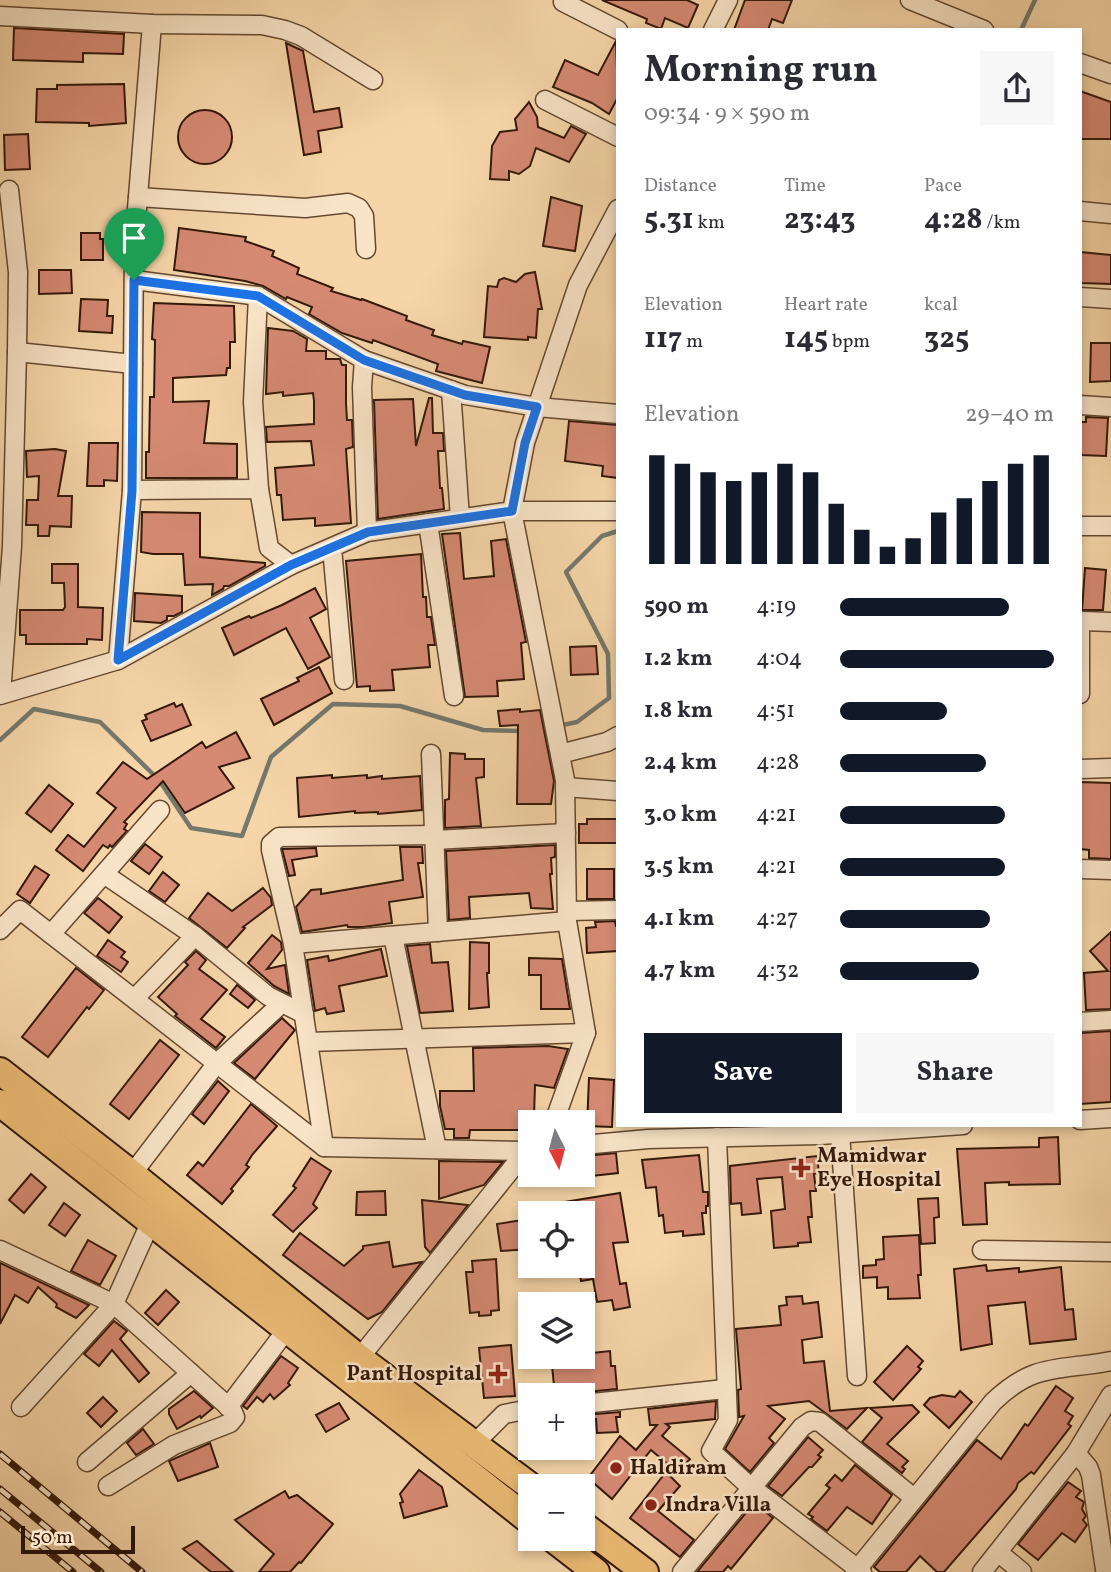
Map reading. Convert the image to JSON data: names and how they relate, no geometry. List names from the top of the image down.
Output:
{
  "places": {
    "health": ["Mamidwar Eye Hospital", "Pant Hospital"],
    "other": ["Haldiram", "Indra Villa"]
  },
  "scale_bar": "50 m",
  "north": "bottom",
  "page": {
    "heading": ["Morning run", "09:34 · 9 × 590 m"],
    "stats": [
      ["Distance", "5.31 km"],
      ["Time", "23:43"],
      ["Pace", "4:28 /km"],
      ["Elevation", "117 m"],
      ["Heart rate", "145 bpm"],
      ["kcal", "325"]
    ],
    "chart": ["Elevation", "29–40 m"],
    "list": [
      {
        "name": "590 m",
        "note": "4:19"
      },
      {
        "name": "1.2 km",
        "note": "4:04"
      },
      {
        "name": "1.8 km",
        "note": "4:51"
      },
      {
        "name": "2.4 km",
        "note": "4:28"
      },
      {
        "name": "3.0 km",
        "note": "4:21"
      },
      {
        "name": "3.5 km",
        "note": "4:21"
      },
      {
        "name": "4.1 km",
        "note": "4:27"
      },
      {
        "name": "4.7 km",
        "note": "4:32"
      }
    ],
    "buttons": ["Save", "Share"],
    "map_buttons": ["+", "−"],
    "scale": "50 m"
  }
}
